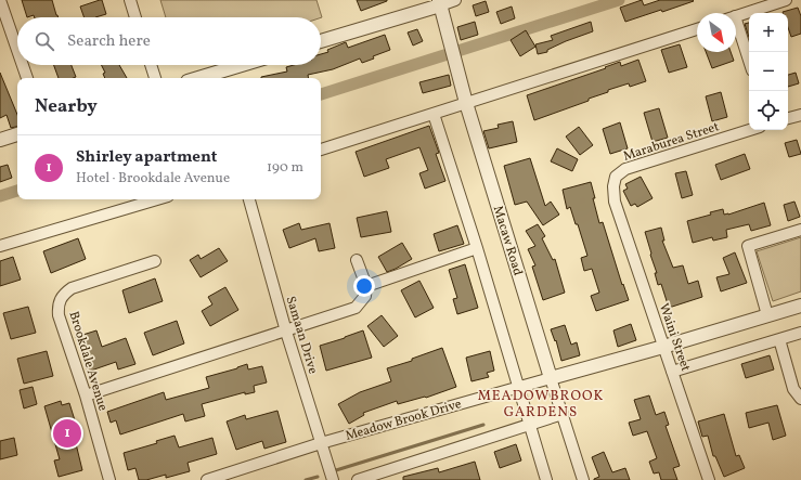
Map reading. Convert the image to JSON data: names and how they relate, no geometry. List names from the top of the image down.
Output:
{
  "streets": {
    "street": [
      "Maraburea Street",
      "Macaw Road",
      "Samaan Drive",
      "Waini Street",
      "Brookdale Avenue",
      "Meadow Brook Drive"
    ]
  },
  "crossings": [
    ["Maraburea Street", "Waini Street"],
    ["Macaw Road", "Meadow Brook Drive"],
    ["Samaan Drive", "Meadow Brook Drive"],
    ["Waini Street", "Meadow Brook Drive"]
  ],
  "districts": ["MEADOWBROOK GARDENS"],
  "north": "bottom right",
  "page": {
    "map_buttons": ["+", "−"],
    "search": "Search here",
    "heading": "Nearby",
    "list": [
      {
        "mark": "1",
        "name": "Shirley apartment",
        "note": "Hotel · Brookdale Avenue",
        "value": "190 m"
      }
    ],
    "pins": "1"
  }
}
